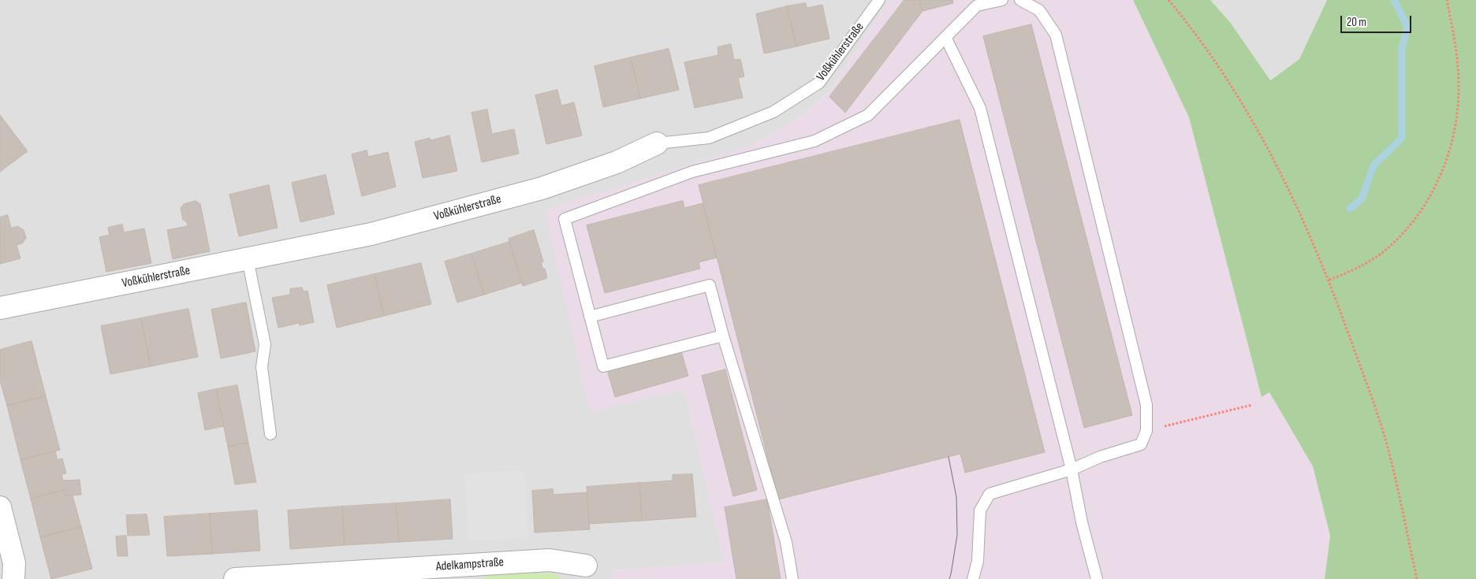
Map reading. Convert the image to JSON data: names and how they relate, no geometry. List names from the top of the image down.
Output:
{
  "streets": {
    "street": ["Voßkühlerstraße", "Adelkampstraße"]
  },
  "scale_bar": "20 m"
}
